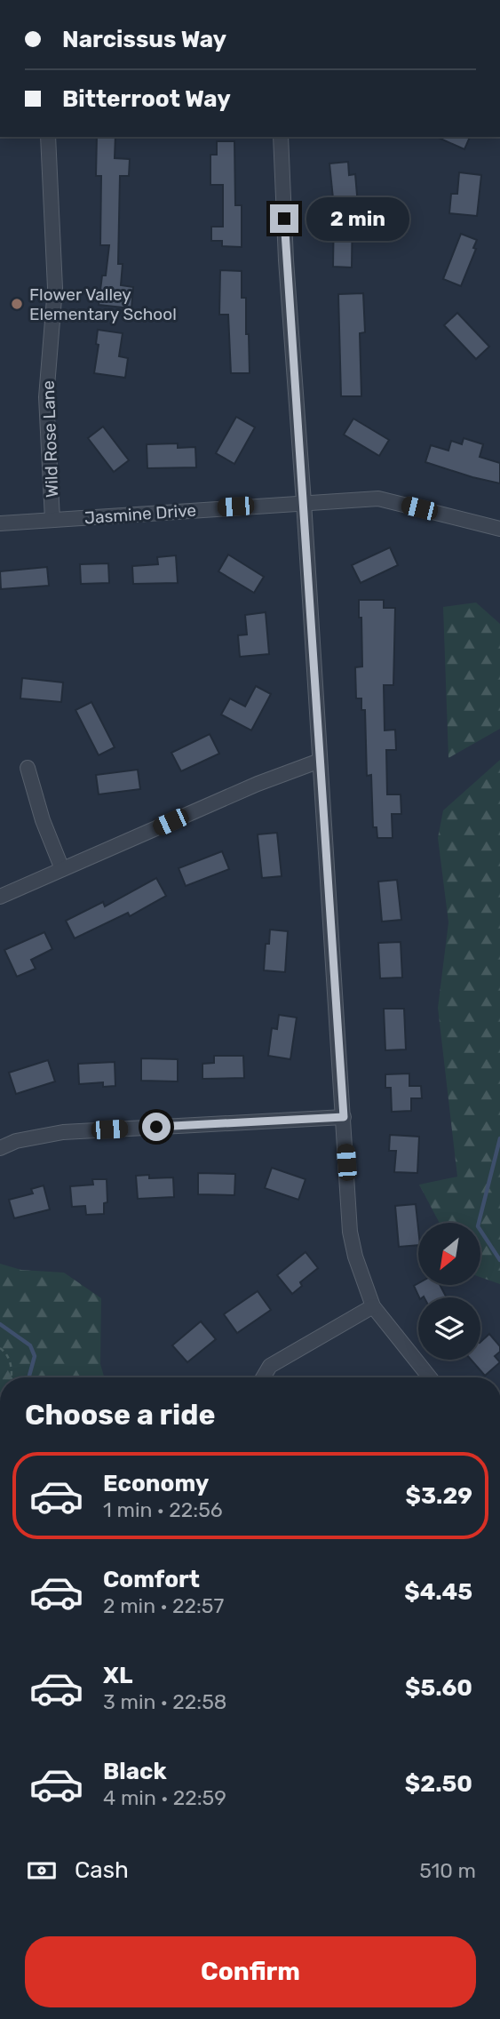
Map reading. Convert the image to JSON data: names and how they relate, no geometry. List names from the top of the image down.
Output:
{
  "streets": {
    "street": ["Wild Rose Lane", "Jasmine Drive"]
  },
  "crossings": [
    ["Wild Rose Lane", "Jasmine Drive"]
  ],
  "places": ["Flower Valley Elementary School"],
  "north": "bottom left",
  "page": {
    "banner": ["Narcissus Way", "Bitterroot Way"],
    "bubble": "2 min",
    "heading": "Choose a ride",
    "list": [
      {
        "name": "Economy",
        "note": "1 min · 22:56",
        "value": "$3.29"
      },
      {
        "name": "Comfort",
        "note": "2 min · 22:57",
        "value": "$4.45"
      },
      {
        "name": "XL",
        "note": "3 min · 22:58",
        "value": "$5.60"
      },
      {
        "name": "Black",
        "note": "4 min · 22:59",
        "value": "$2.50"
      }
    ],
    "pay": ["Cash", "510 m"],
    "buttons": "Confirm"
  }
}
